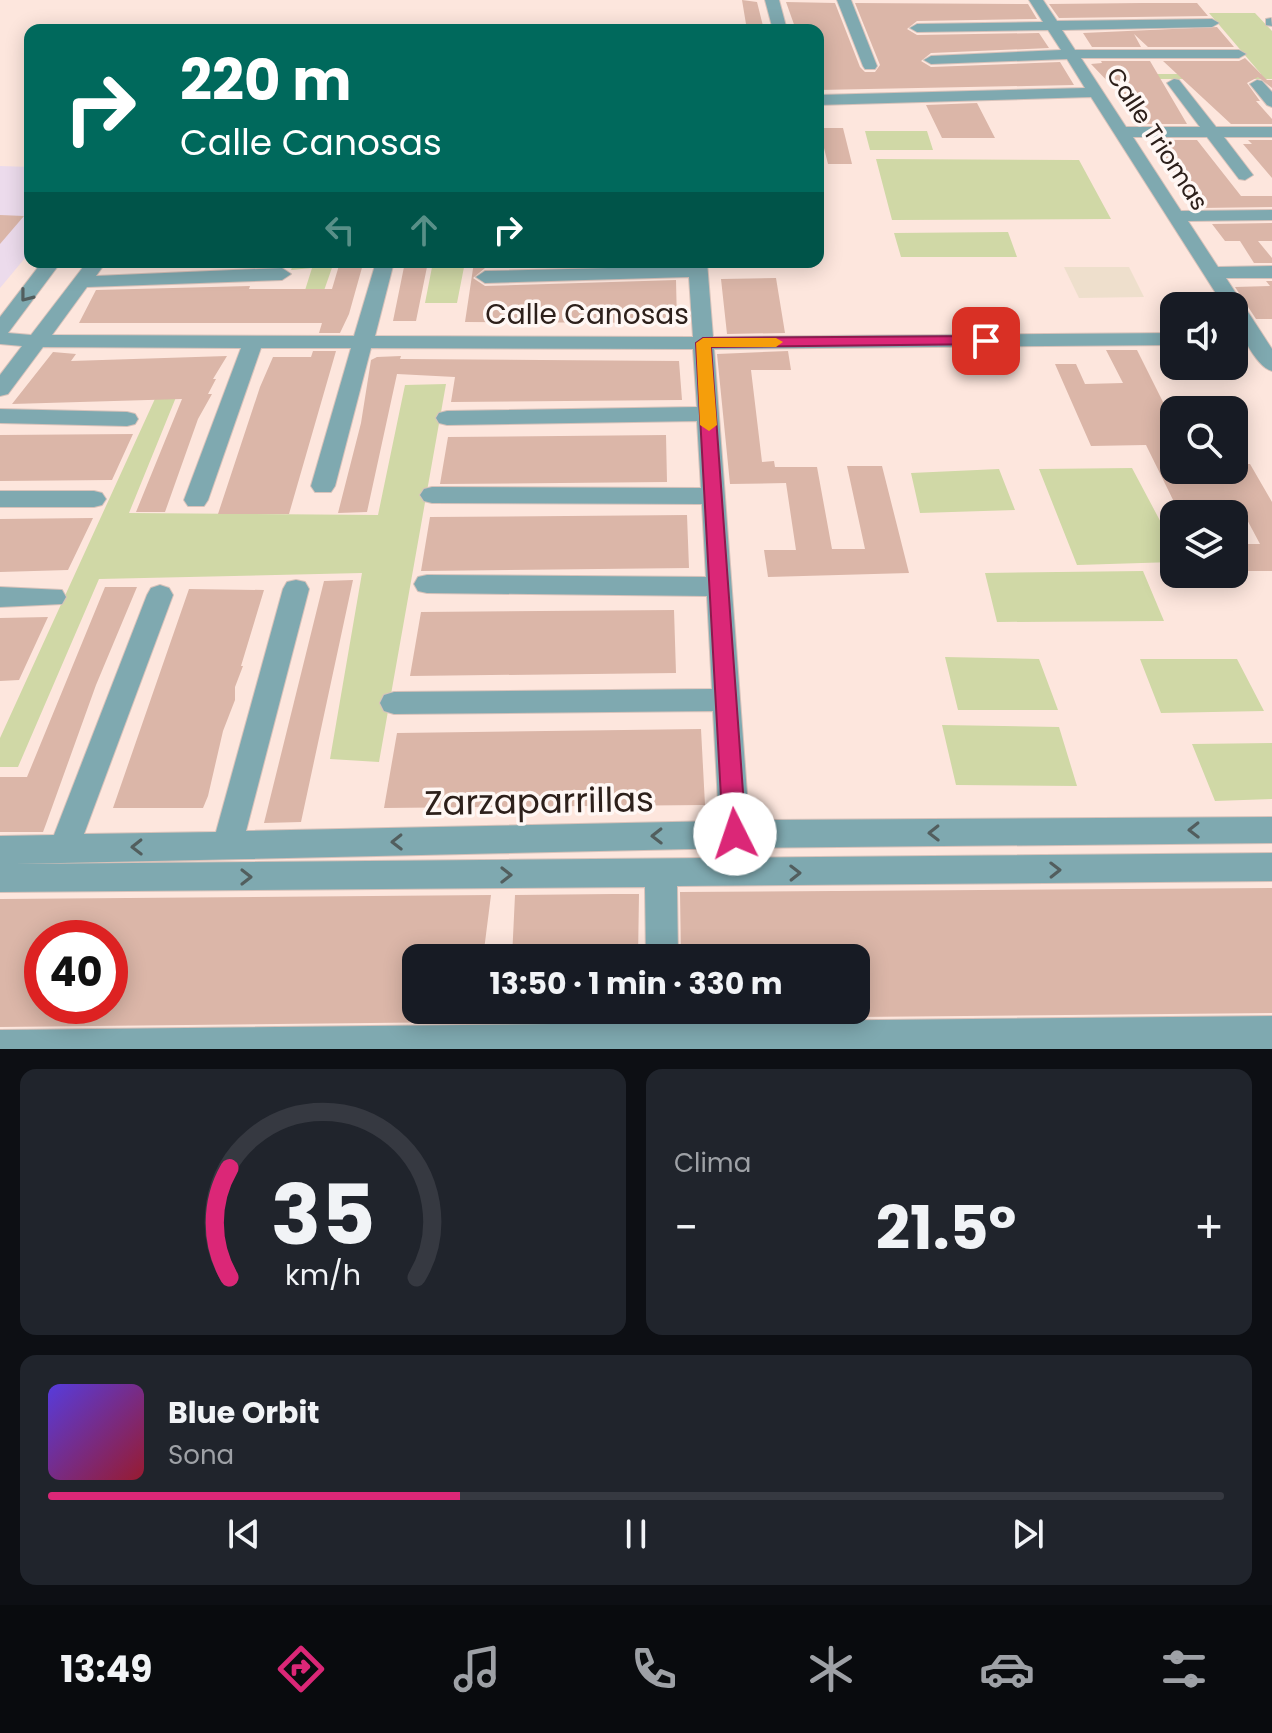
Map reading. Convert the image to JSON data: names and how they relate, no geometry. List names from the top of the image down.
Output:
{
  "streets": {
    "street": ["Calle Triomas", "Calle Canosas", "Zarzaparrillas"]
  },
  "page": {
    "turn": ["220 m", "Calle Canosas"],
    "limit": "40",
    "trip": "13:50 · 1 min · 330 m",
    "tile": "Clima",
    "heat": ["−", "21.5°", "+"],
    "song": ["Blue Orbit", "Sona"],
    "tabs": "13:49",
    "gauge": ["35", "km/h"]
  }
}
